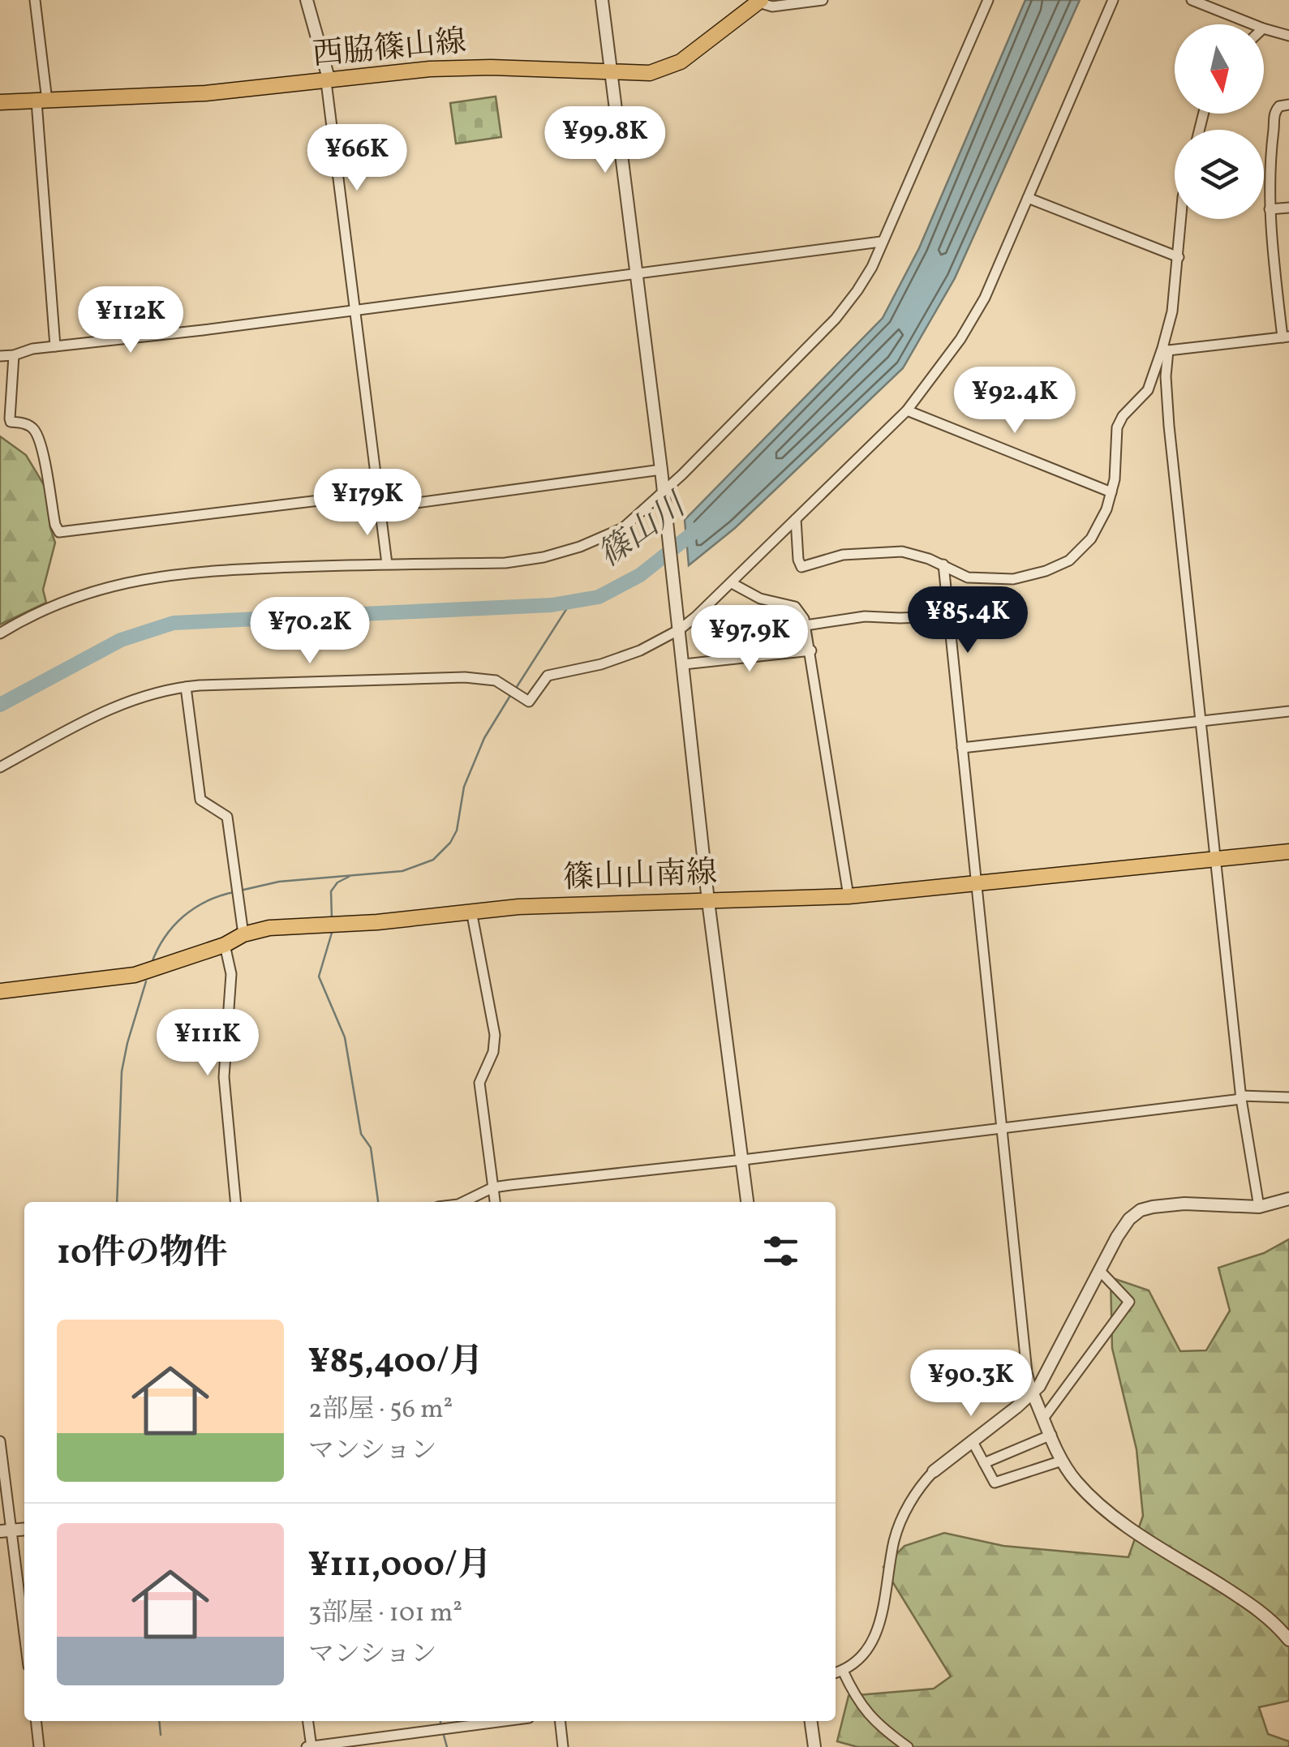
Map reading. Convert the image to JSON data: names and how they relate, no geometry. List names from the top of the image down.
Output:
{
  "streets": {
    "main road": ["西脇篠山線", "篠山山南線"]
  },
  "water": ["篠山川"],
  "north": "bottom",
  "page": {
    "price": [
      "¥99.8K",
      "¥66K",
      "¥112K",
      "¥92.4K",
      "¥179K",
      "¥85.4K",
      "¥70.2K",
      "¥97.9K",
      "¥111K",
      "¥90.3K"
    ],
    "heading": "10件の物件",
    "list": [
      {
        "name": "¥85,400/月",
        "note": "2部屋 · 56 m² · マンション"
      },
      {
        "name": "¥111,000/月",
        "note": "3部屋 · 101 m² · マンション"
      }
    ]
  }
}
